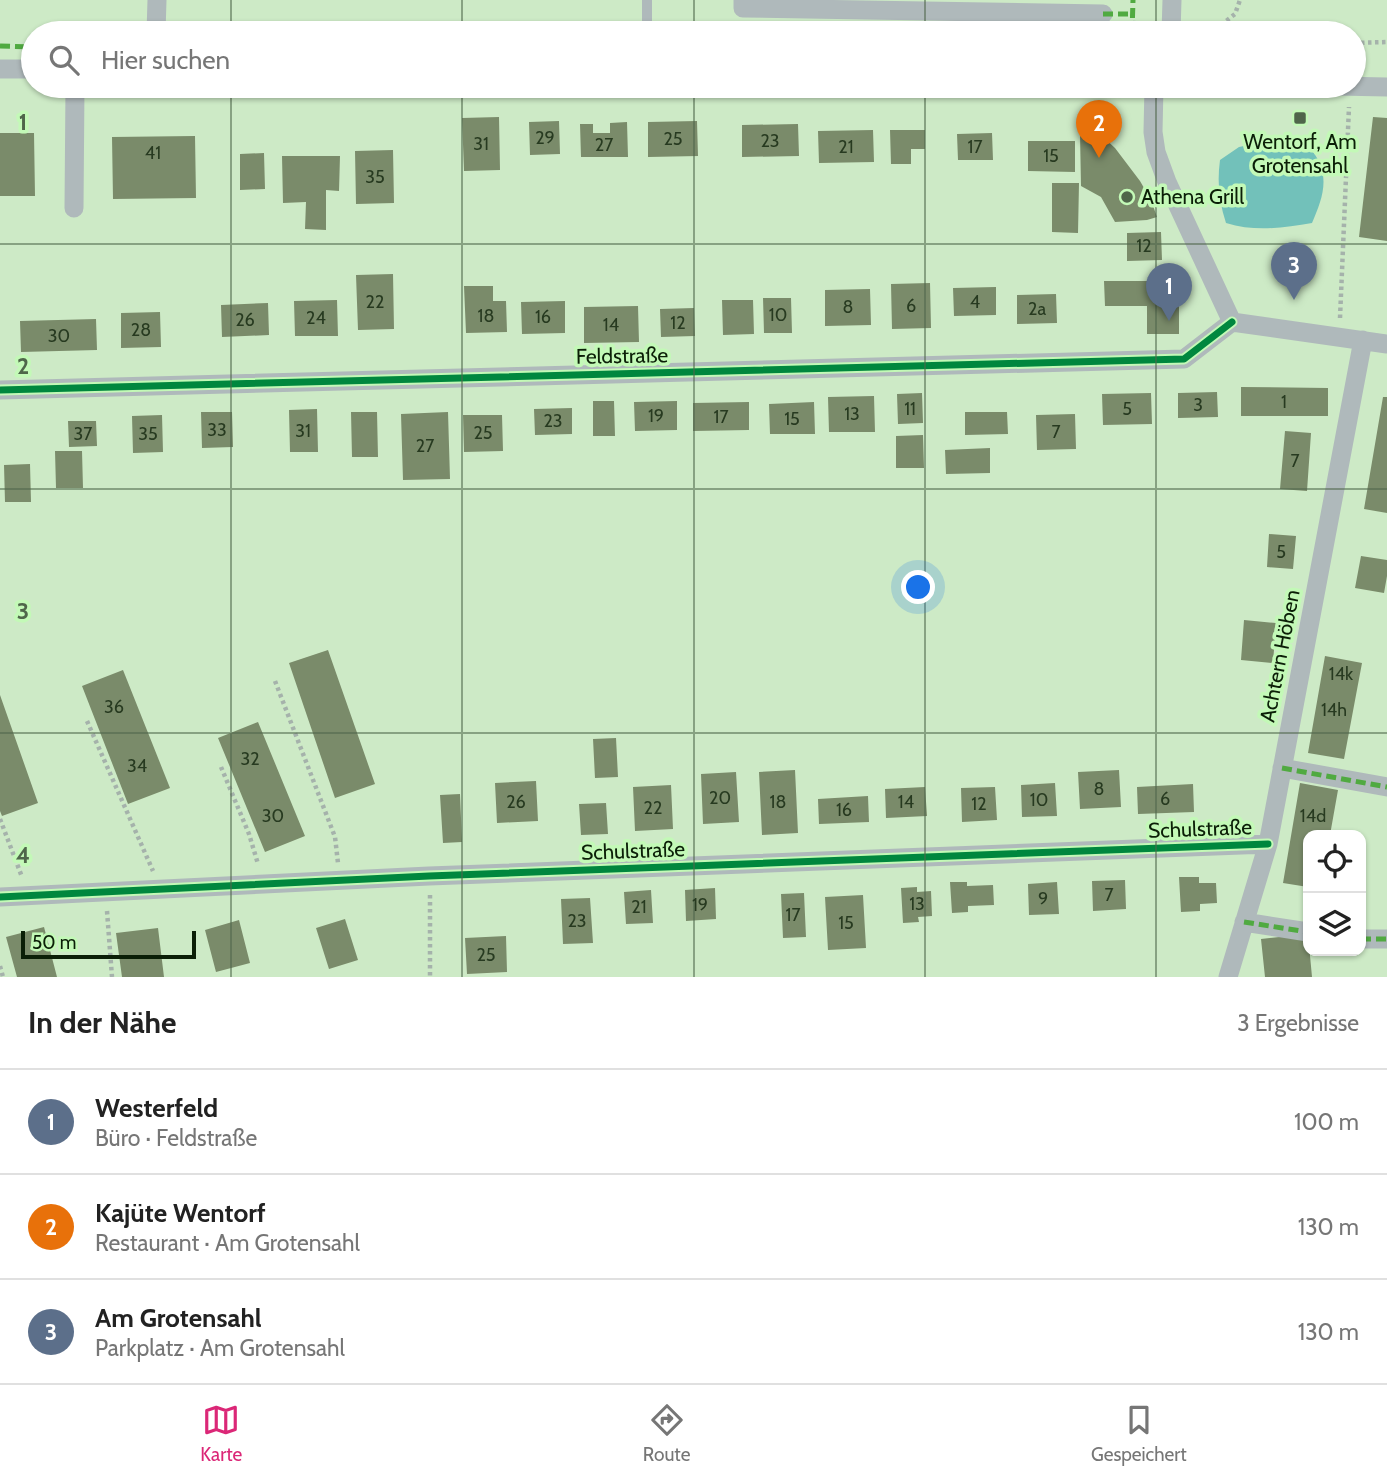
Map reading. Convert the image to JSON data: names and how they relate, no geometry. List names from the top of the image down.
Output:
{
  "streets": {
    "street": ["Feldstraße", "Achtern Höben", "Schulstraße"]
  },
  "crossings": [
    ["Achtern Höben", "Schulstraße"]
  ],
  "places": {
    "transit": ["Wentorf, Am Grotensahl"],
    "other": ["Athena Grill"]
  },
  "house_numbers": [
    "29",
    "25",
    "23",
    "31",
    "27",
    "21",
    "17",
    "41",
    "15",
    "35",
    "12",
    "22",
    "4",
    "6",
    "8",
    "2a",
    "10",
    "18",
    "16",
    "24",
    "26",
    "12",
    "14",
    "28",
    "30",
    "1",
    "3",
    "11",
    "5",
    "13",
    "19",
    "17",
    "15",
    "23",
    "33",
    "31",
    "7",
    "25",
    "37",
    "35",
    "27",
    "7",
    "5",
    "14k",
    "36",
    "14h",
    "32",
    "34",
    "8",
    "20",
    "6",
    "10",
    "26",
    "18",
    "14",
    "12",
    "22",
    "16",
    "30",
    "14d",
    "7",
    "9",
    "13",
    "19",
    "21",
    "17",
    "23",
    "15",
    "25"
  ],
  "scale_bar": "50 m",
  "page": {
    "search": "Hier suchen",
    "pins": ["2", "3", "1"],
    "scale": "50 m",
    "heading": ["In der Nähe", "3 Ergebnisse"],
    "list": [
      {
        "mark": "1",
        "name": "Westerfeld",
        "note": "Büro · Feldstraße",
        "value": "100 m"
      },
      {
        "mark": "2",
        "name": "Kajüte Wentorf",
        "note": "Restaurant · Am Grotensahl",
        "value": "130 m"
      },
      {
        "mark": "3",
        "name": "Am Grotensahl",
        "note": "Parkplatz · Am Grotensahl",
        "value": "130 m"
      }
    ],
    "nav": ["Karte", "Route", "Gespeichert"]
  },
  "grid": {
    "rows": [
      "1",
      "2",
      "3",
      "4"
    ]
  }
}
